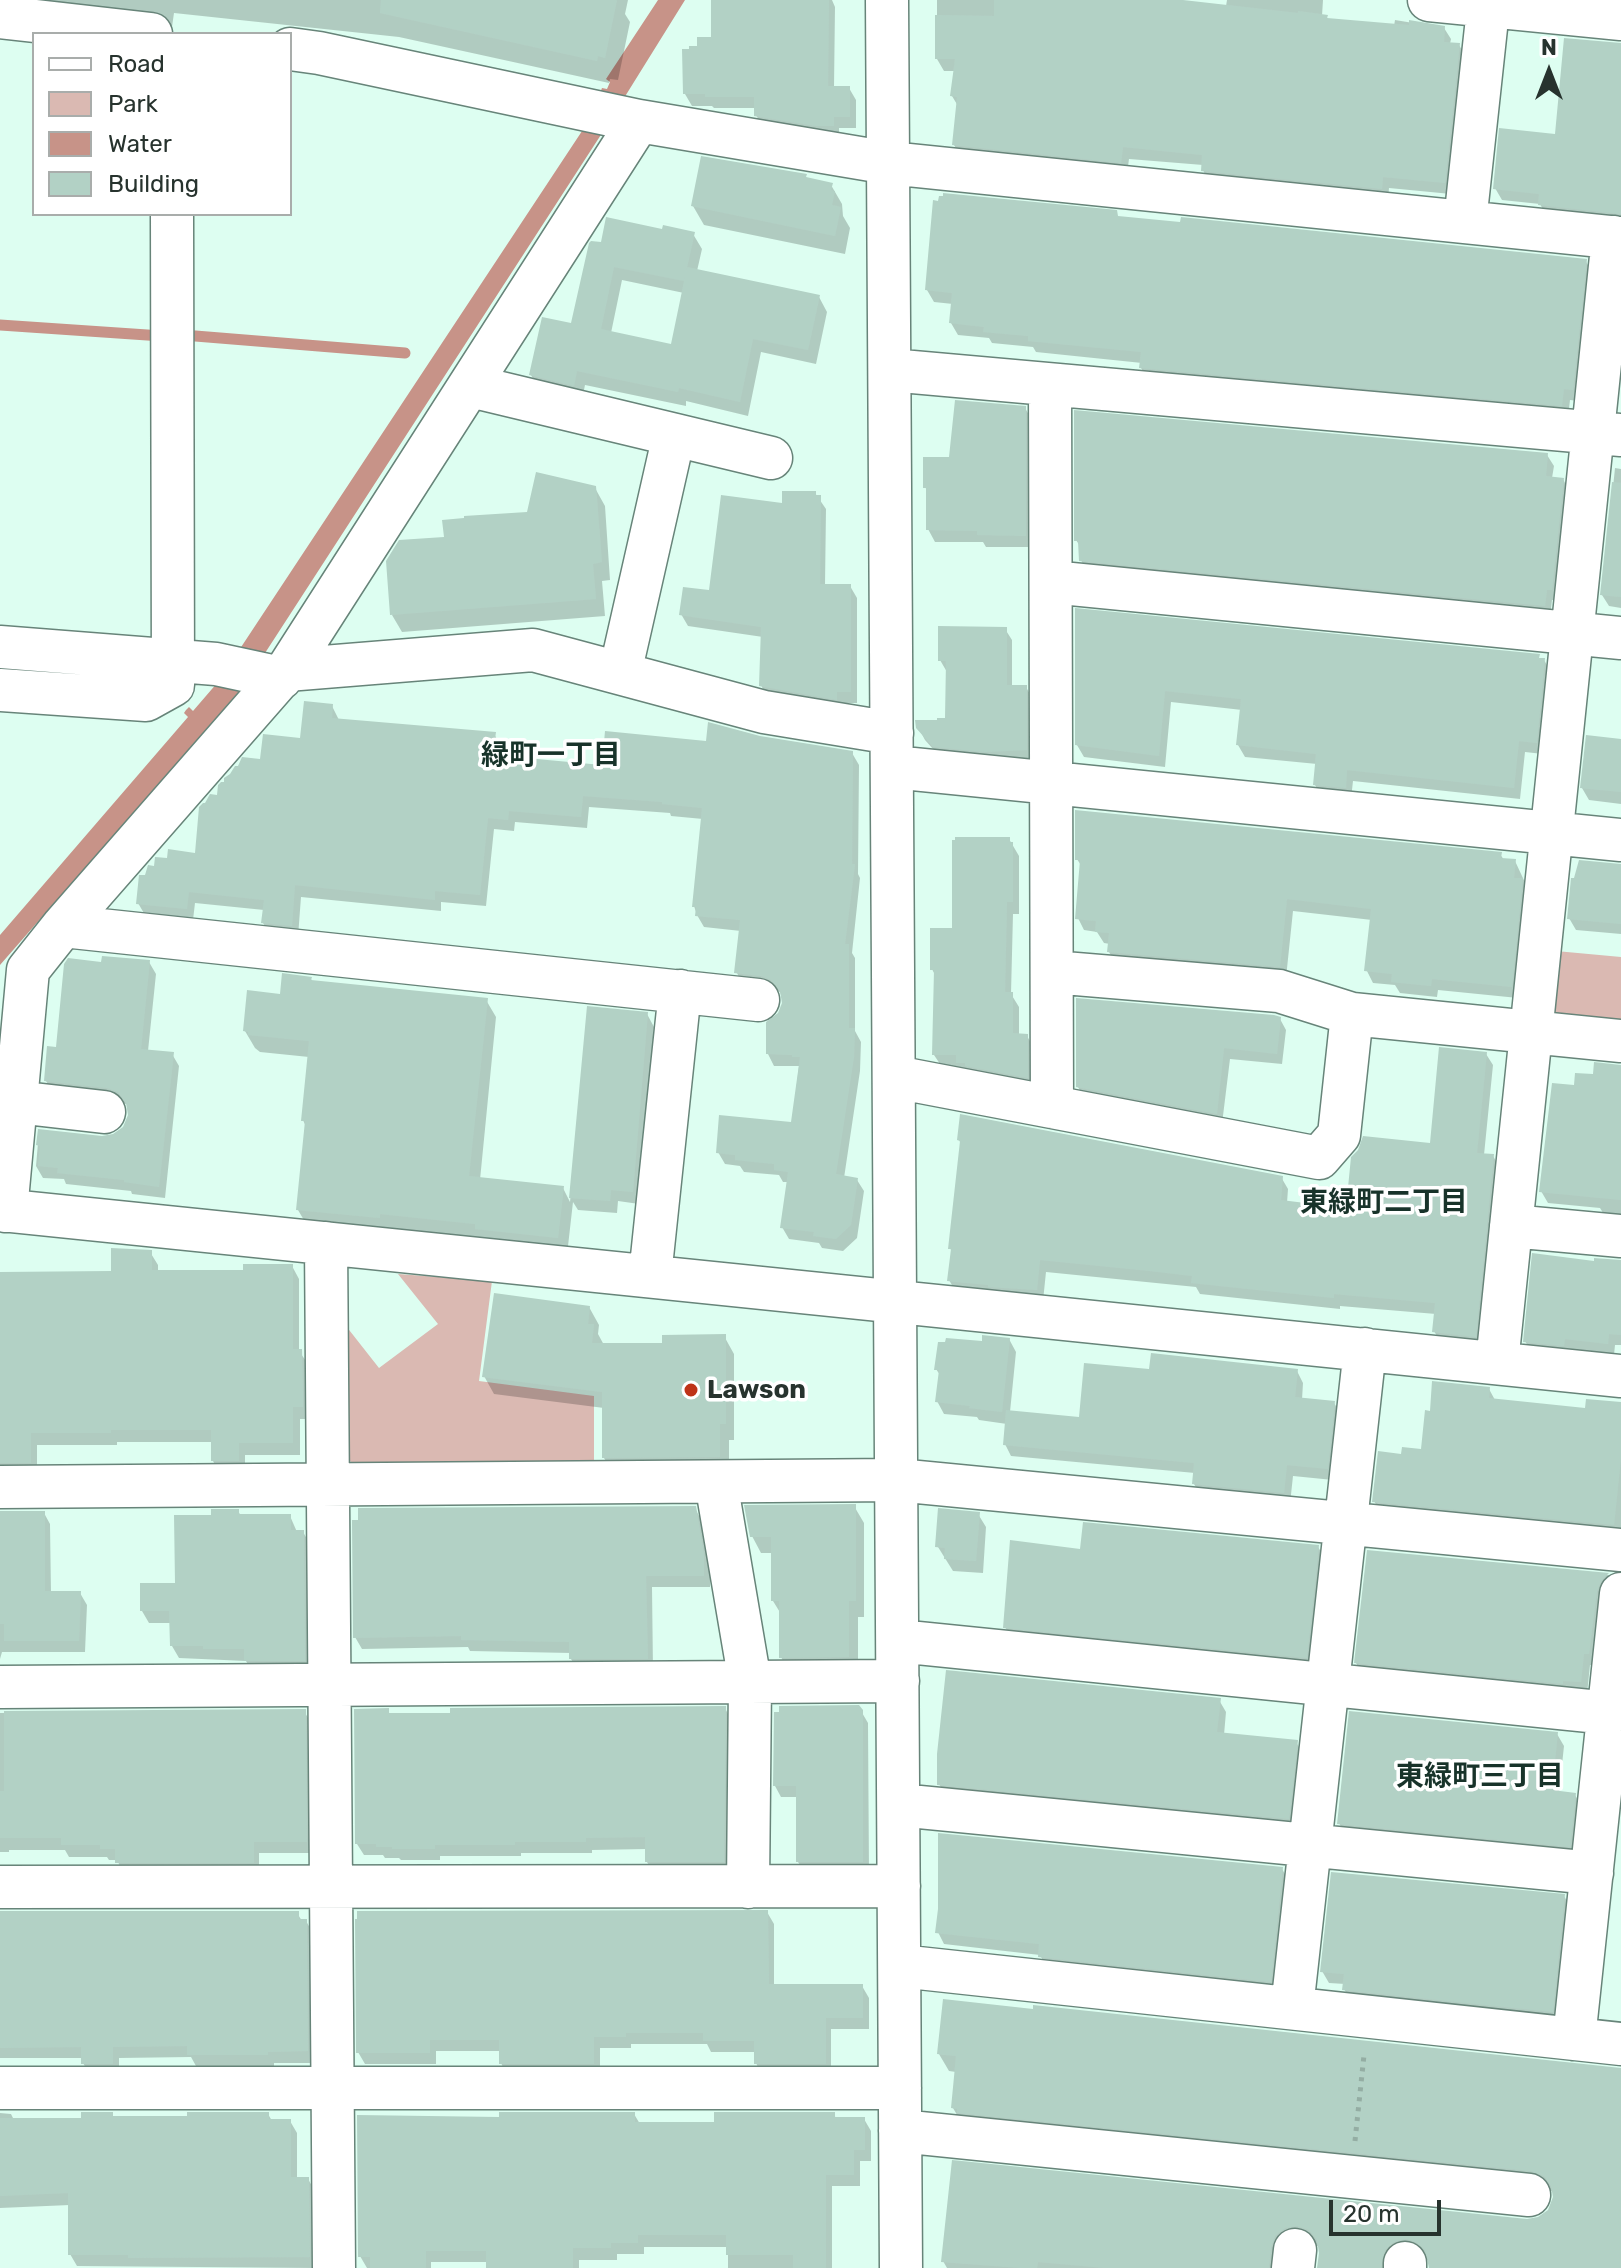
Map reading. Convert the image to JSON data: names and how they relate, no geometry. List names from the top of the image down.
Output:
{
  "districts": ["緑町一丁目", "東緑町二丁目", "東緑町三丁目"],
  "places": ["Lawson"],
  "legend": [
    "Road",
    "Park",
    "Water",
    "Building"
  ],
  "scale_bar": "20 m",
  "north": "top"
}
